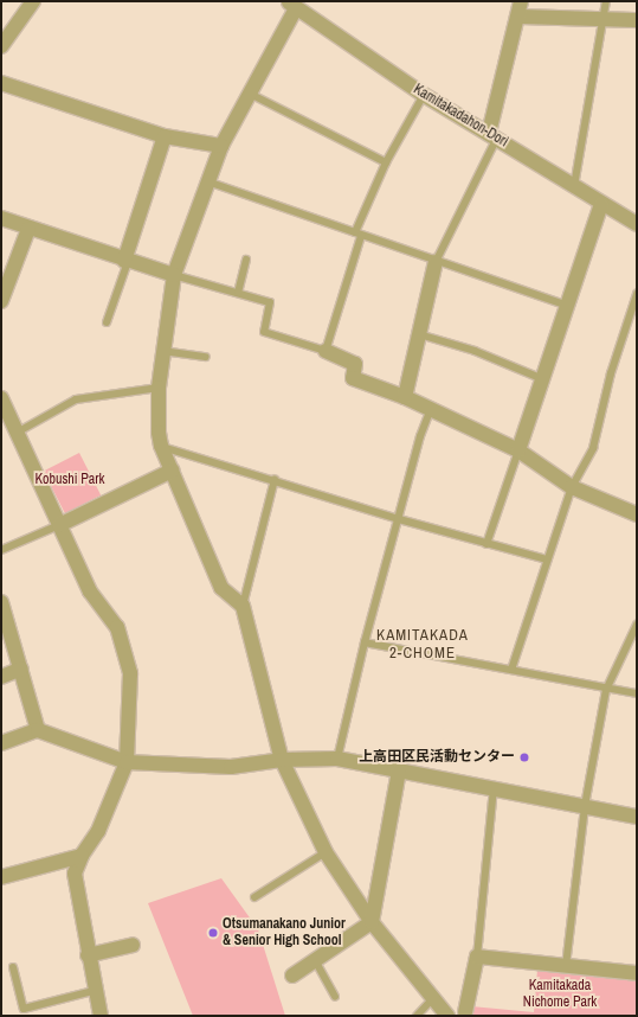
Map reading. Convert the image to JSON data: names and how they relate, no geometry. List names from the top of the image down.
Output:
{
  "streets": {
    "street": ["Kamitakadahon-Dori"]
  },
  "districts": ["KAMITAKADA 2-CHOME"],
  "parks": ["Kobushi Park", "Kamitakada Nichome Park"],
  "places": ["上高田区民活動センター", "Otsumanakano Junior & Senior High School"]
}
